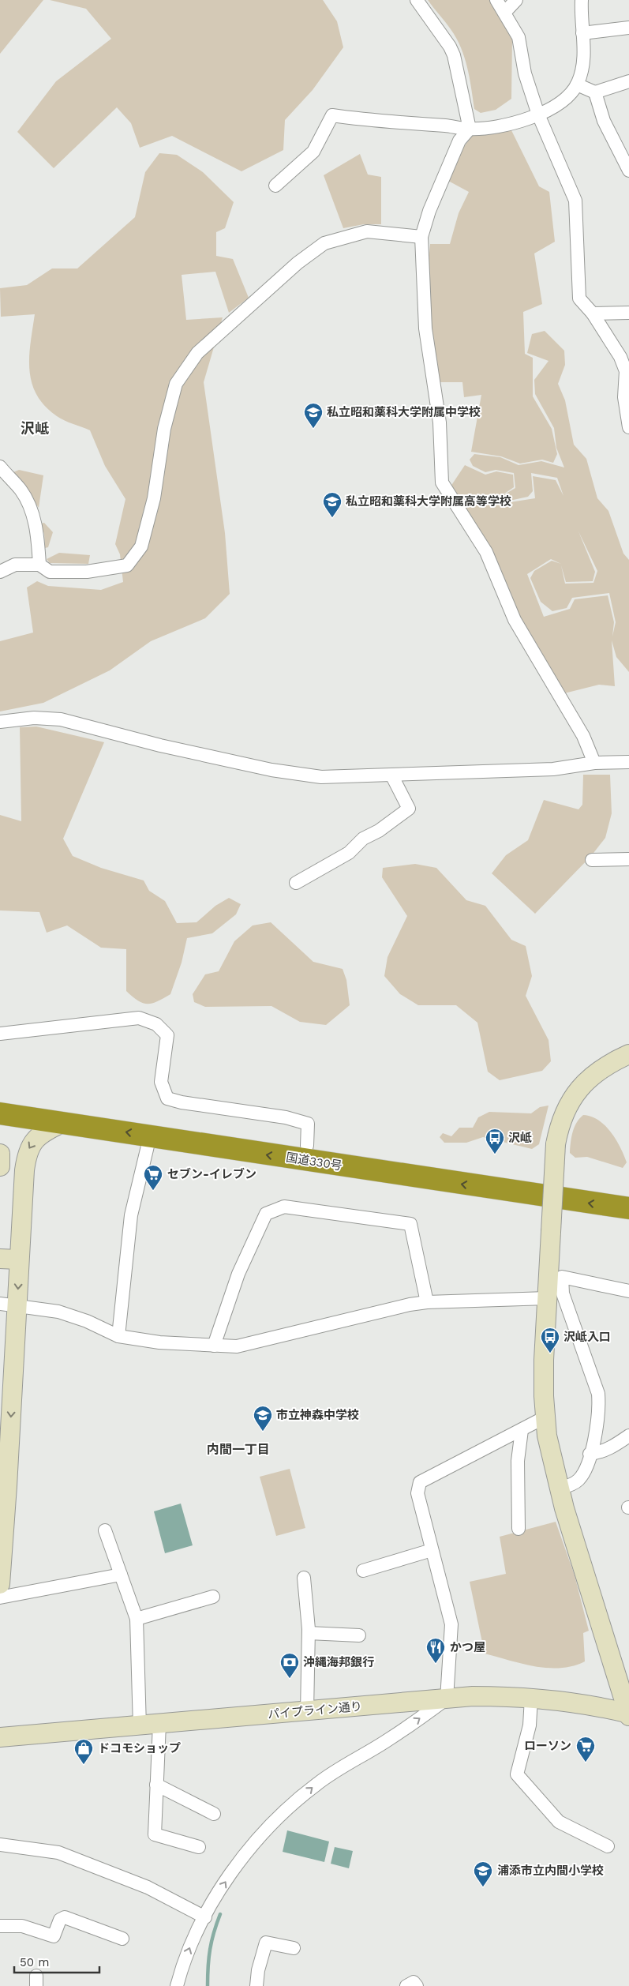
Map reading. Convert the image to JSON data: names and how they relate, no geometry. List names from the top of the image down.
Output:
{
  "streets": {
    "highway": ["国道330号"],
    "street": ["パイプライン通り"]
  },
  "districts": ["沢岻", "内間一丁目"],
  "places": {
    "school or university": [
      "私立昭和薬科大学附属中学校",
      "私立昭和薬科大学附属高等学校",
      "市立神森中学校",
      "浦添市立内間小学校"
    ],
    "bus stop": ["沢岻", "沢岻入口"],
    "supermarket": ["セブン-イレブン", "ローソン"],
    "restaurant": ["かつ屋"],
    "bank": ["沖縄海邦銀行"],
    "shop": ["ドコモショップ"]
  },
  "scale_bar": "50 m"
}
